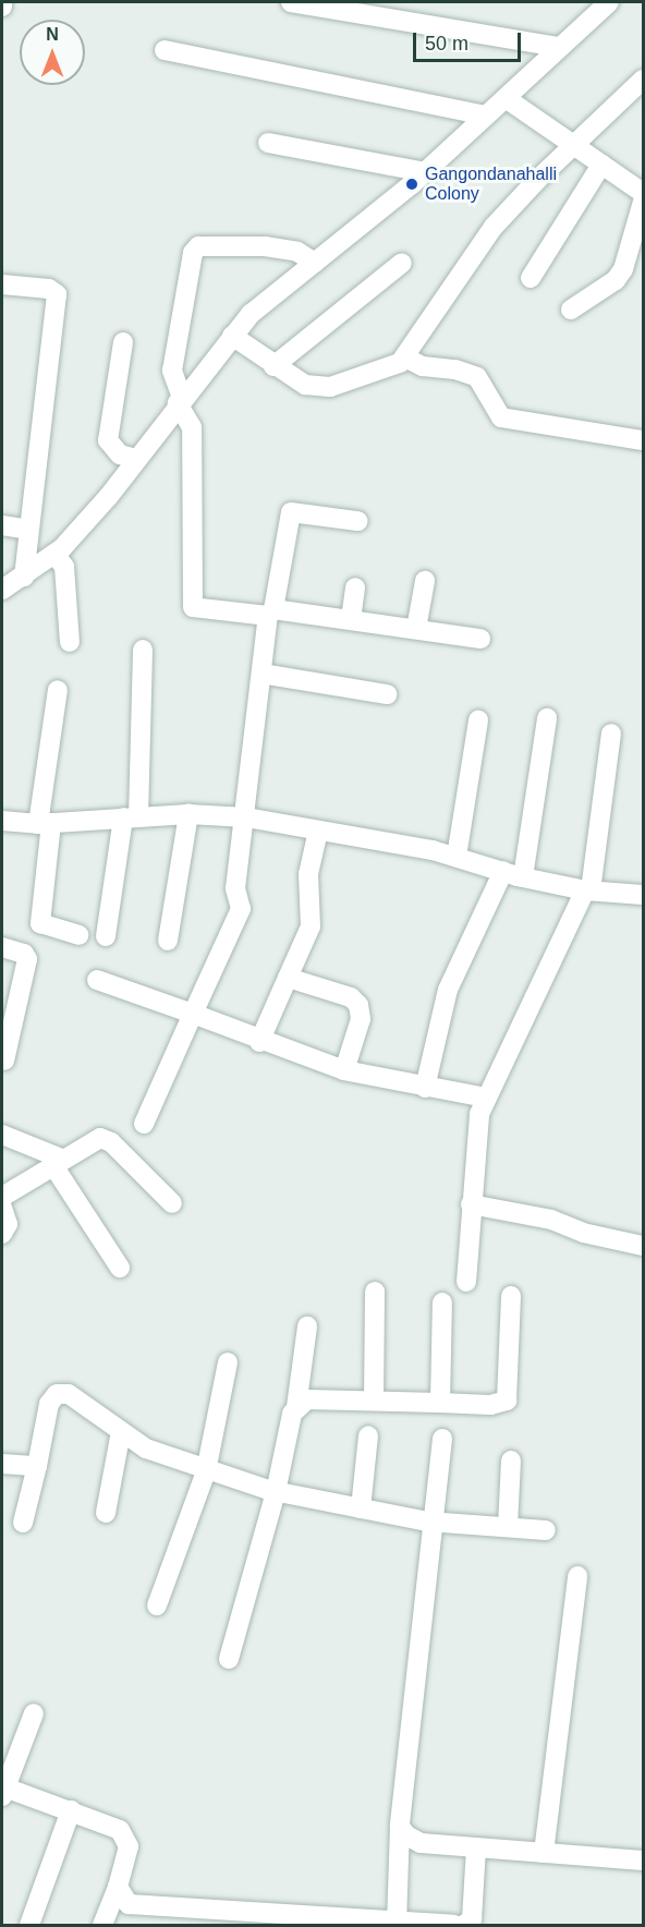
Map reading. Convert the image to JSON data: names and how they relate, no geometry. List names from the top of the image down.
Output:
{
  "places": ["Gangondanahalli Colony"],
  "scale_bar": "50 m",
  "north": "top"
}
